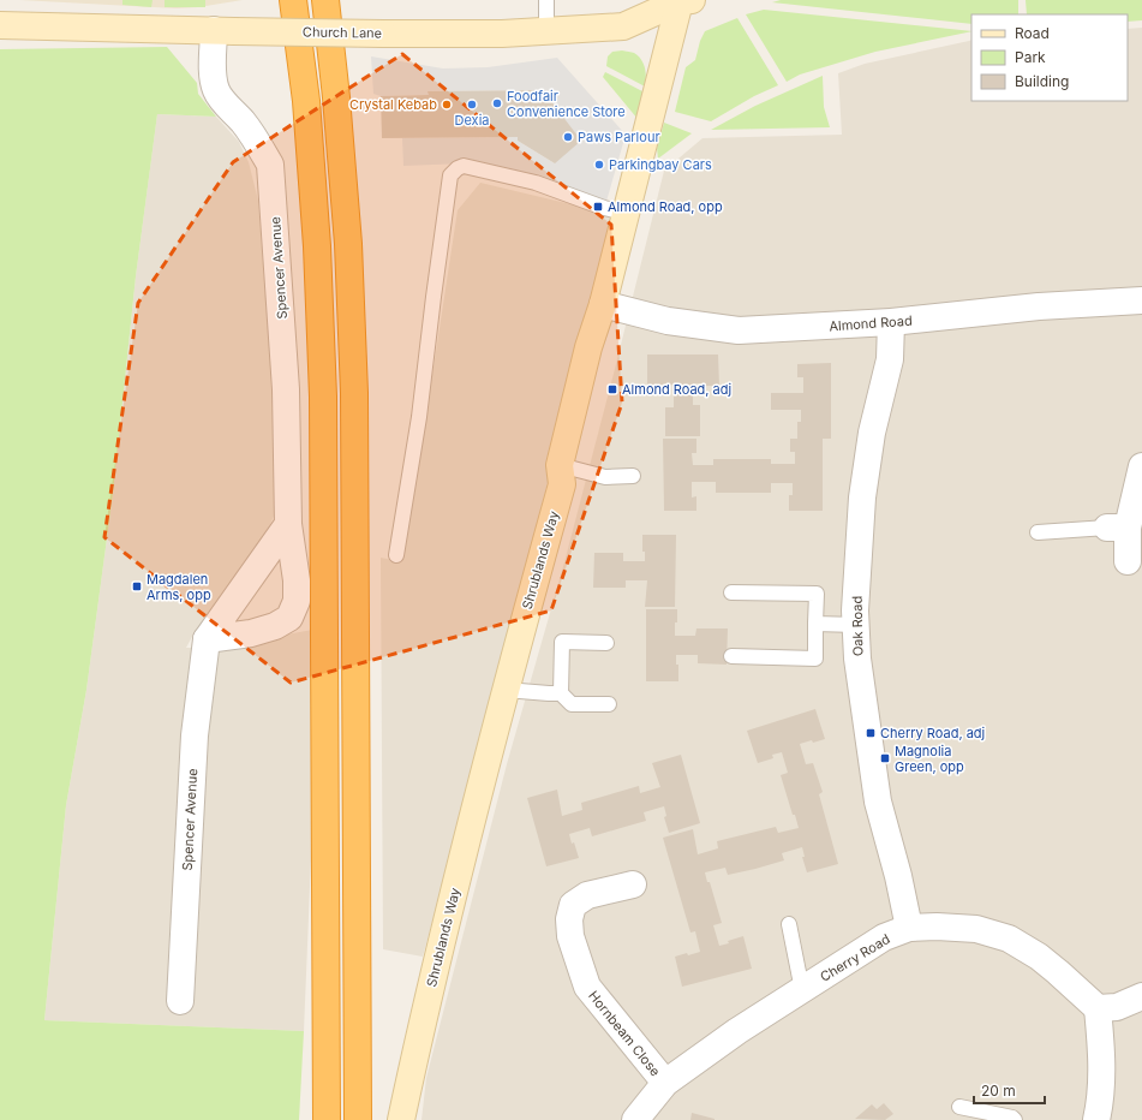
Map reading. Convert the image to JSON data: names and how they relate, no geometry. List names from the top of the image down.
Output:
{
  "streets": {
    "street": [
      "Church Lane",
      "Spencer Avenue",
      "Almond Road",
      "Shrublands Way",
      "Oak Road",
      "Cherry Road",
      "Hornbeam Close"
    ]
  },
  "crossings": [
    ["Church Lane", "Spencer Avenue"],
    ["Church Lane", "Shrublands Way"],
    ["Almond Road", "Shrublands Way"],
    ["Almond Road", "Oak Road"],
    ["Oak Road", "Cherry Road"],
    ["Cherry Road", "Hornbeam Close"]
  ],
  "places": {
    "other": [
      "Foodfair Convenience Store",
      "Crystal Kebab",
      "Dexia",
      "Paws Parlour",
      "Parkingbay Cars"
    ],
    "transit": [
      "Almond Road, opp",
      "Almond Road, adj",
      "Magdalen Arms, opp",
      "Cherry Road, adj",
      "Magnolia Green, opp"
    ]
  },
  "legend": ["Road", "Park", "Building"],
  "scale_bar": "20 m"
}
